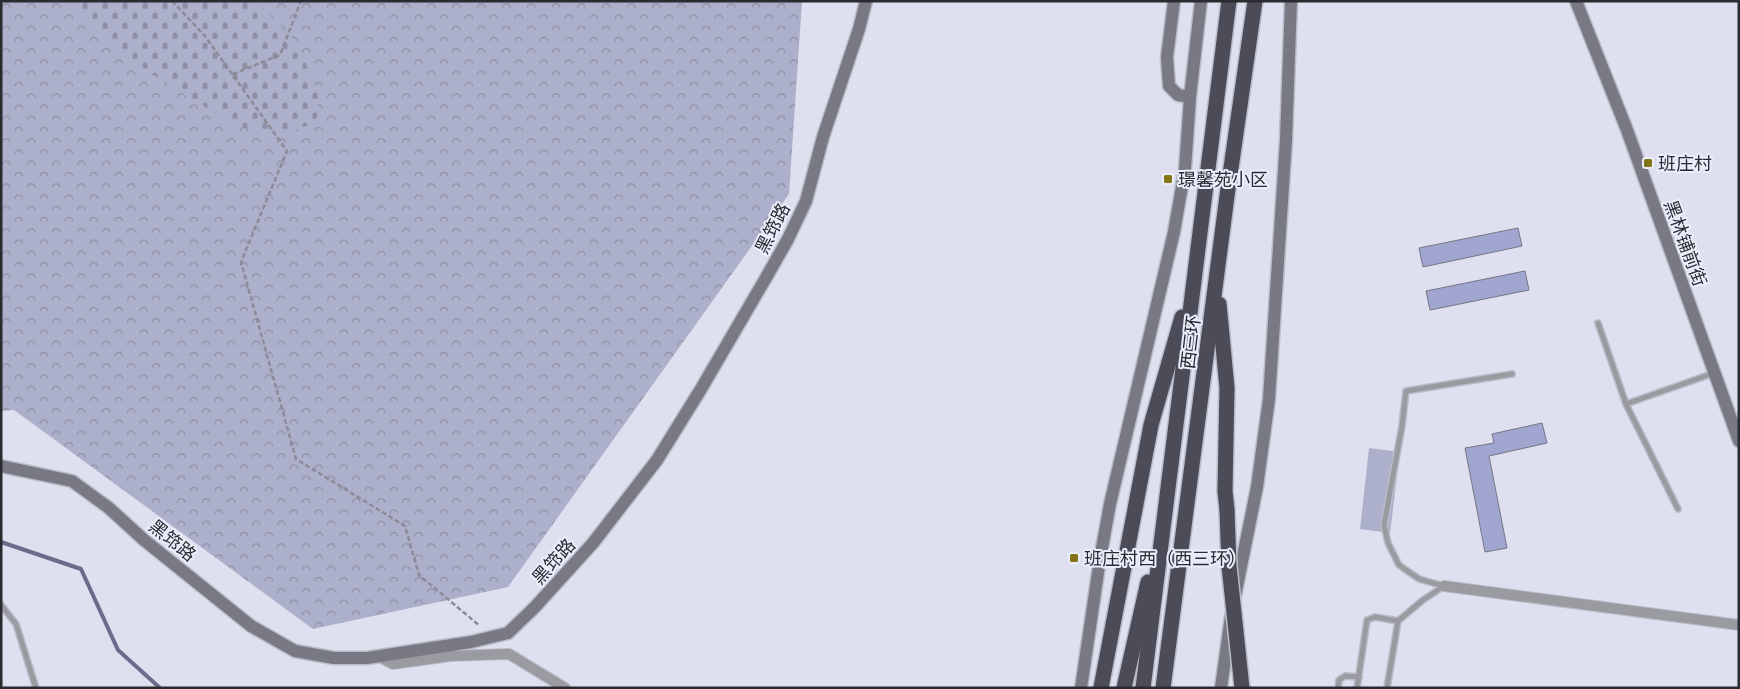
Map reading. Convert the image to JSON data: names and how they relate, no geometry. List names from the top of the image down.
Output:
{
  "streets": {
    "highway": ["西三环"],
    "main road": ["黑筇路", "黑林铺前街"]
  },
  "places": {
    "transit": ["班庄村", "璟馨苑小区", "班庄村西（西三环）"]
  }
}
